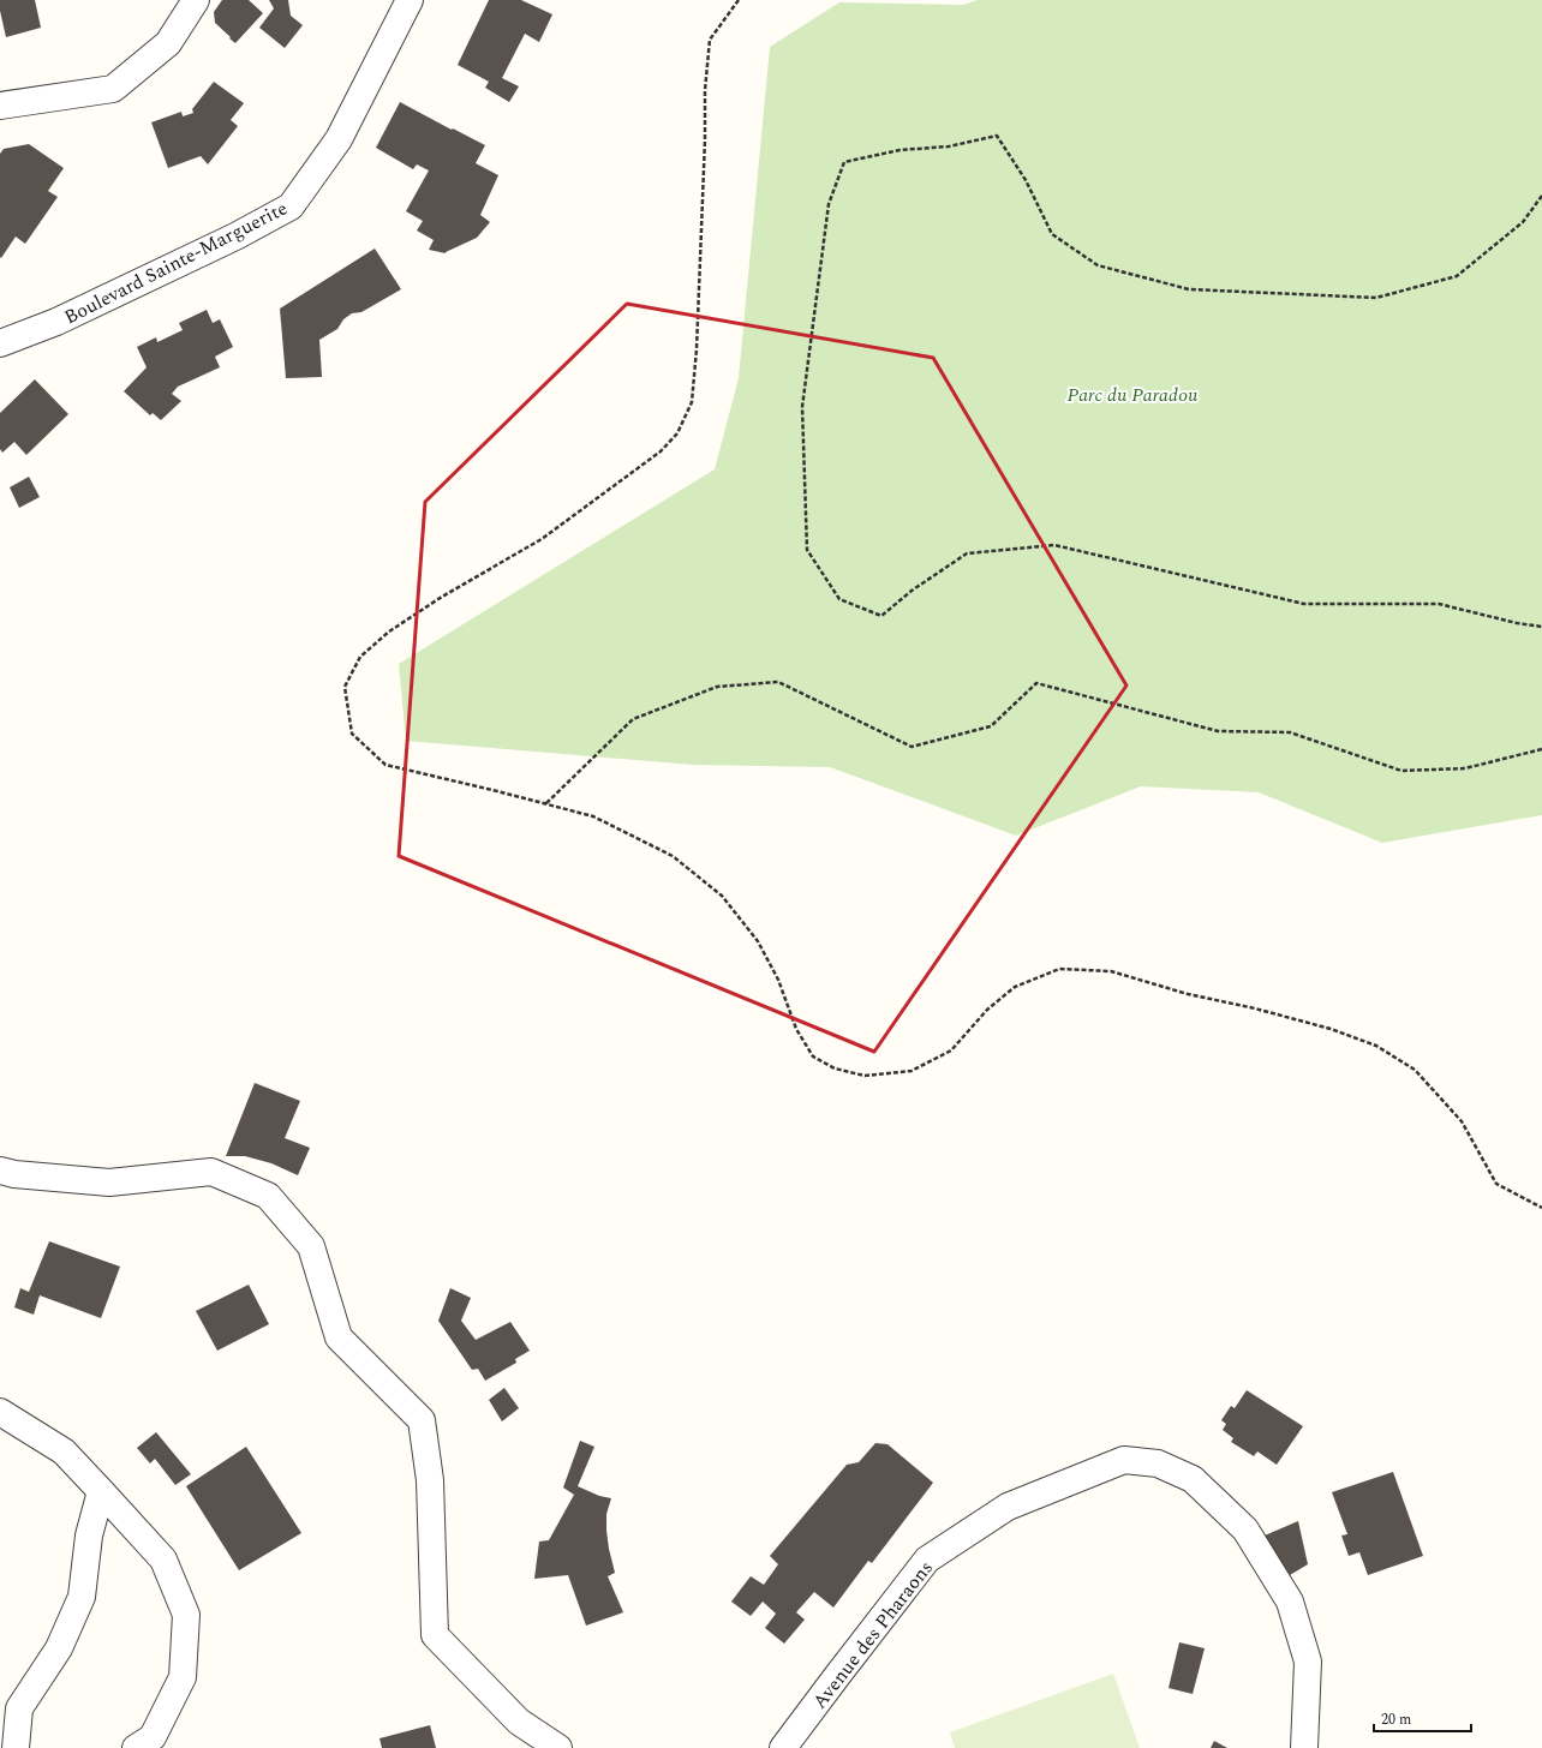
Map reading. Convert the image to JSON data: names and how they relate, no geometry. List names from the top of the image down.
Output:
{
  "streets": {
    "street": ["Boulevard Sainte-Marguerite", "Avenue des Pharaons"]
  },
  "parks": ["Parc du Paradou"],
  "scale_bar": "20 m"
}
